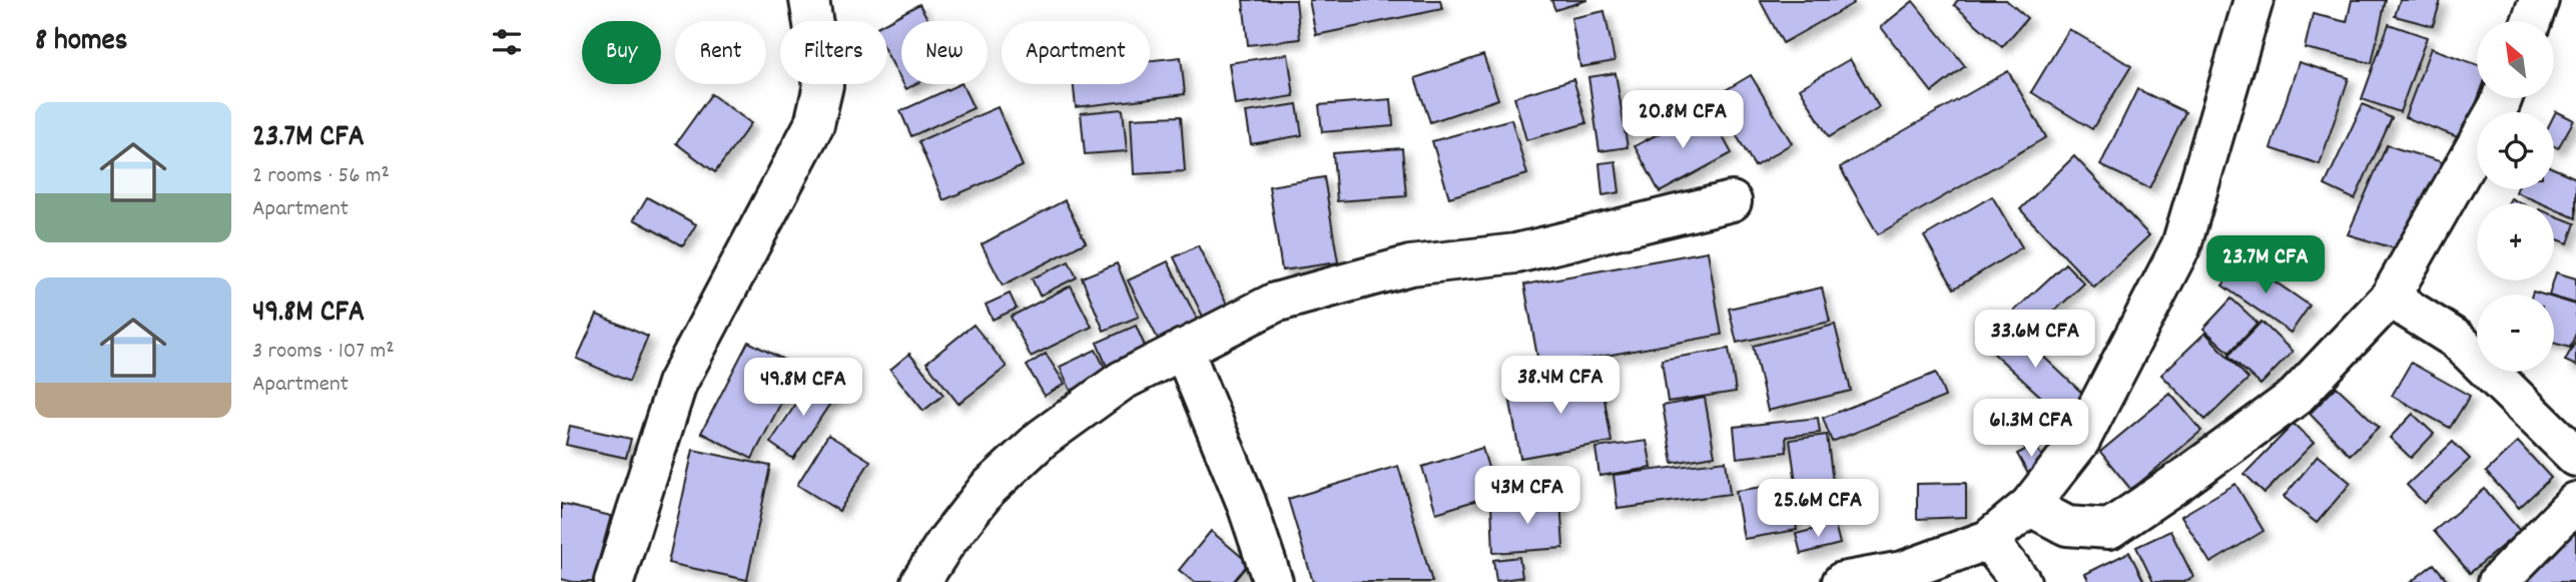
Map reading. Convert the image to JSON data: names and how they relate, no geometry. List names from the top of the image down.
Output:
{
  "north": "top left",
  "page": {
    "heading": "8 homes",
    "map_buttons": ["+", "−"],
    "chip": [
      "Buy",
      "Rent",
      "Filters",
      "New",
      "Apartment"
    ],
    "list": [
      {
        "name": "23.7M CFA",
        "note": "2 rooms · 56 m² · Apartment"
      },
      {
        "name": "49.8M CFA",
        "note": "3 rooms · 107 m² · Apartment"
      }
    ],
    "price": [
      "20.8M CFA",
      "23.7M CFA",
      "33.6M CFA",
      "38.4M CFA",
      "49.8M CFA",
      "61.3M CFA",
      "43M CFA",
      "25.6M CFA"
    ]
  }
}
